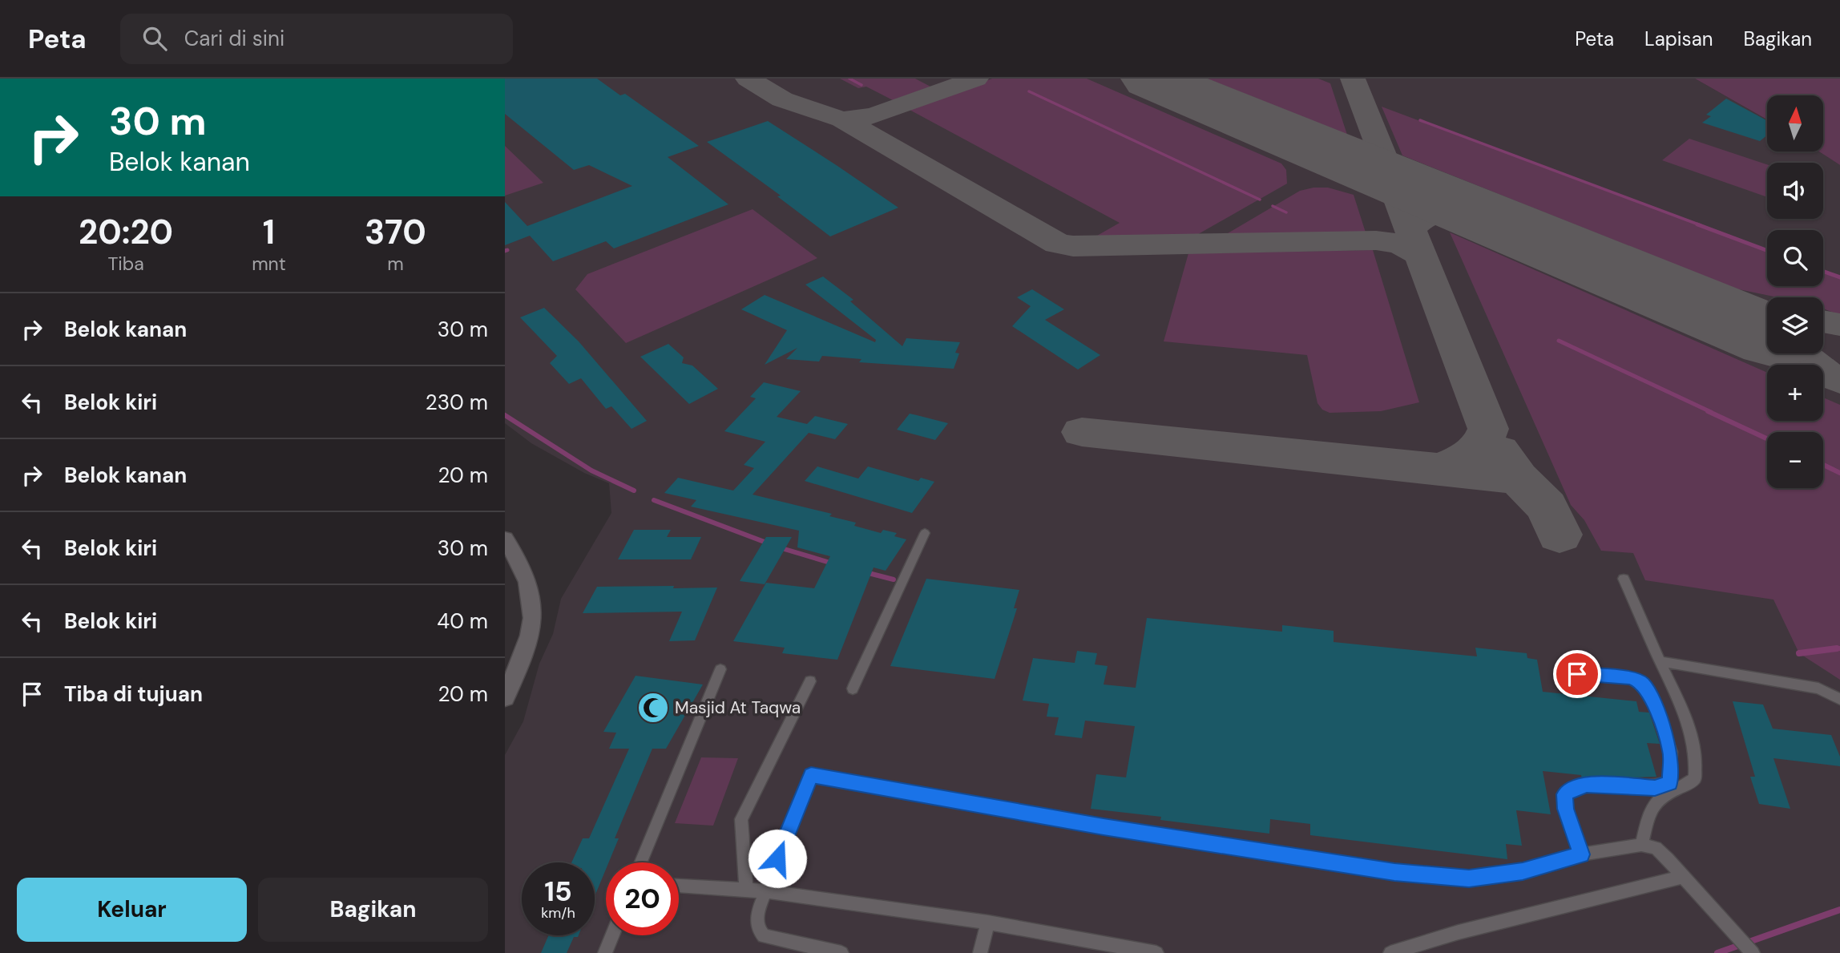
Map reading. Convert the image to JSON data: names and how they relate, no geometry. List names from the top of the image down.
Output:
{
  "places": {
    "mosque": ["Masjid At Taqwa"]
  },
  "north": "top",
  "page": {
    "header": "Peta",
    "search": "Cari di sini",
    "nav": ["Peta", "Lapisan", "Bagikan"],
    "turn": ["30 m", "Belok kanan"],
    "map_buttons": ["+", "−"],
    "eta": [
      "20:20",
      "Tiba",
      "1",
      "mnt",
      "370",
      "m"
    ],
    "list": [
      {
        "name": "Belok kanan",
        "value": "30 m"
      },
      {
        "name": "Belok kiri",
        "value": "230 m"
      },
      {
        "name": "Belok kanan",
        "value": "20 m"
      },
      {
        "name": "Belok kiri",
        "value": "30 m"
      },
      {
        "name": "Belok kiri",
        "value": "40 m"
      },
      {
        "name": "Tiba di tujuan",
        "value": "20 m"
      }
    ],
    "speed": "15 km/h",
    "limit": "20",
    "buttons": ["Keluar", "Bagikan"]
  }
}
